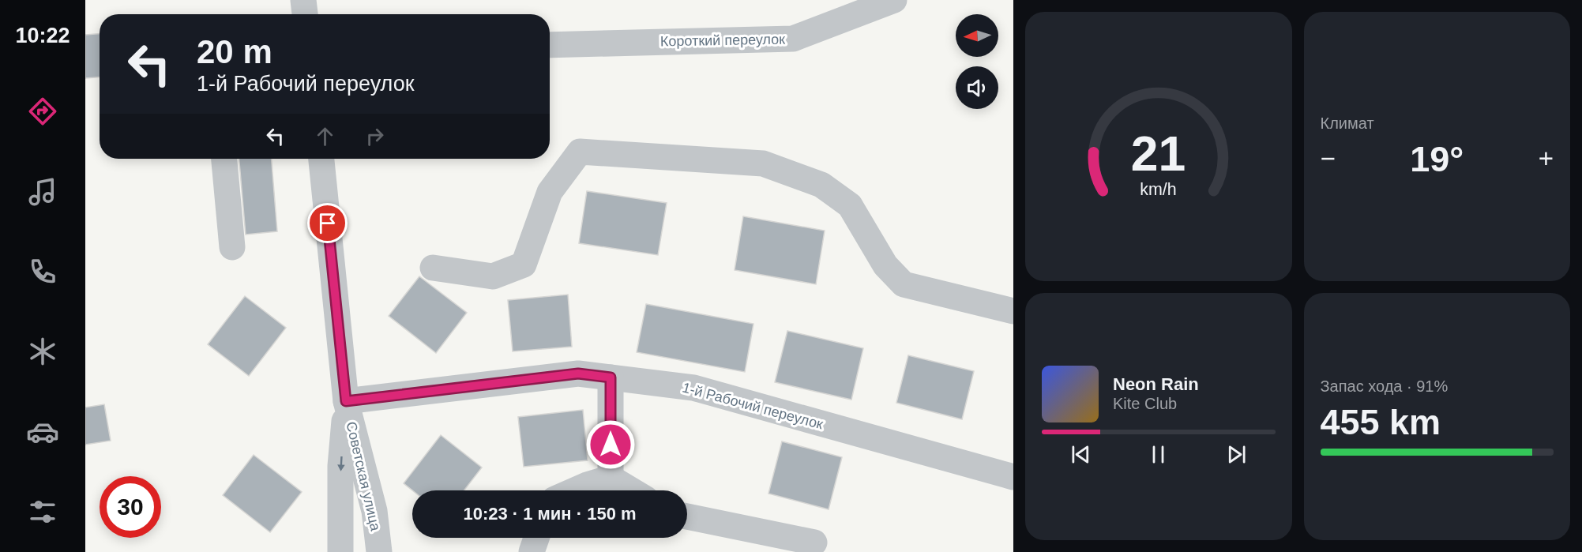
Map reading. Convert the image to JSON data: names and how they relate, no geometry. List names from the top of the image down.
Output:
{
  "streets": {
    "street": ["Короткий переулок", "1-й Рабочий переулок", "Советская улица"]
  },
  "crossings": [
    ["1-й Рабочий переулок", "Советская улица"]
  ],
  "north": "left",
  "page": {
    "tabs": "10:22",
    "tile": [
      "Климат",
      ["Запас хода · 91%", "455 km"]
    ],
    "turn": ["20 m", "1-й Рабочий переулок"],
    "heat": ["−", "19°", "+"],
    "song": ["Neon Rain", "Kite Club"],
    "limit": "30",
    "trip": "10:23 · 1 мин · 150 m",
    "gauge": ["21", "km/h"]
  }
}
